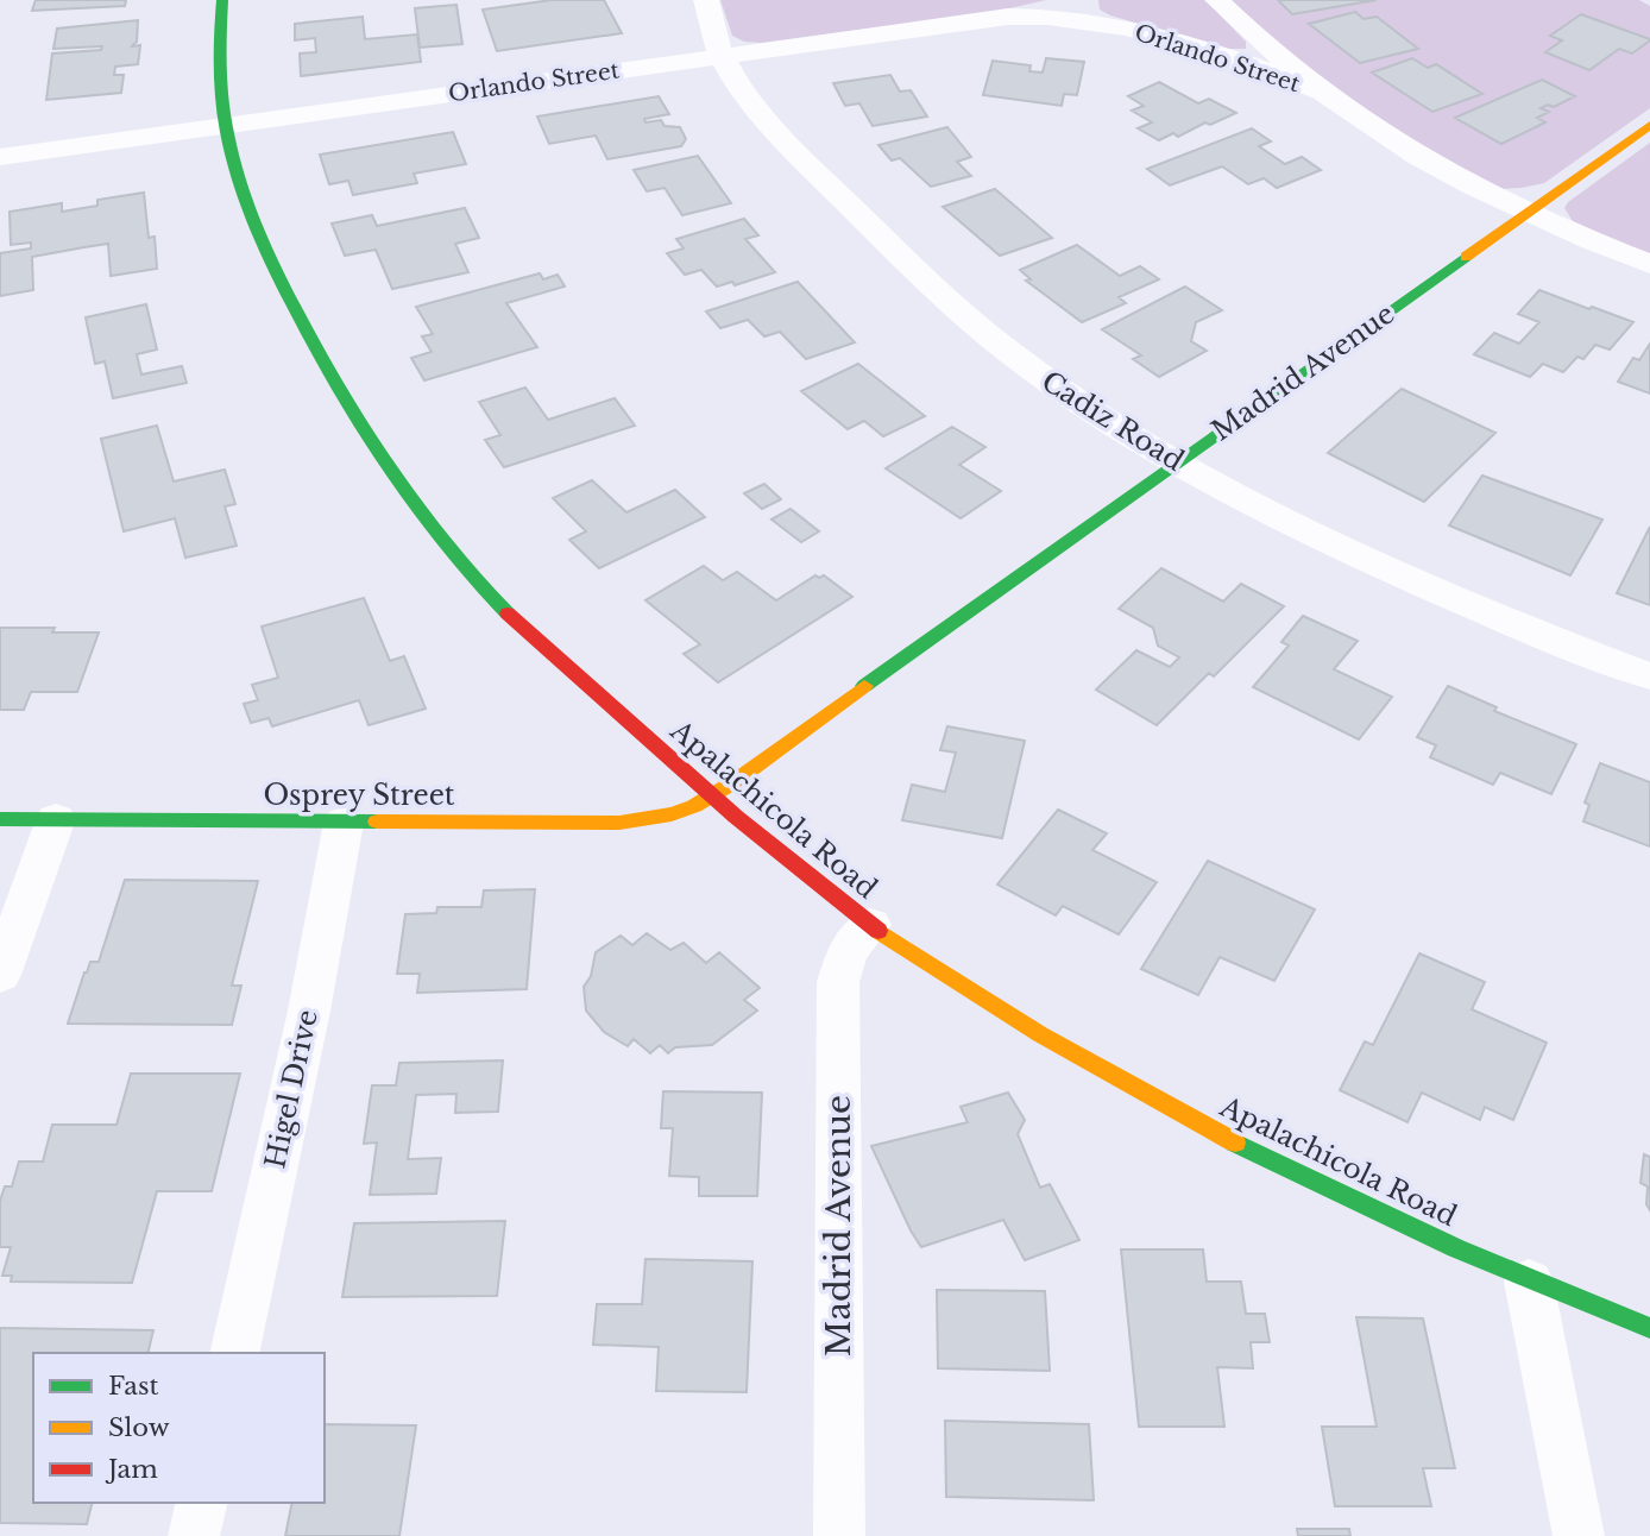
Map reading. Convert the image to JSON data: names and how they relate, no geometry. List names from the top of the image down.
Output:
{
  "streets": {
    "street": [
      "Orlando Street",
      "Madrid Avenue",
      "Cadiz Road",
      "Osprey Street",
      "Apalachicola Road",
      "Higel Drive"
    ]
  },
  "crossings": [
    ["Orlando Street", "Cadiz Road"],
    ["Orlando Street", "Apalachicola Road"],
    ["Madrid Avenue", "Cadiz Road"],
    ["Madrid Avenue", "Osprey Street"],
    ["Madrid Avenue", "Apalachicola Road"],
    ["Osprey Street", "Apalachicola Road"],
    ["Osprey Street", "Higel Drive"]
  ],
  "legend": ["Fast", "Slow", "Jam"]
}
